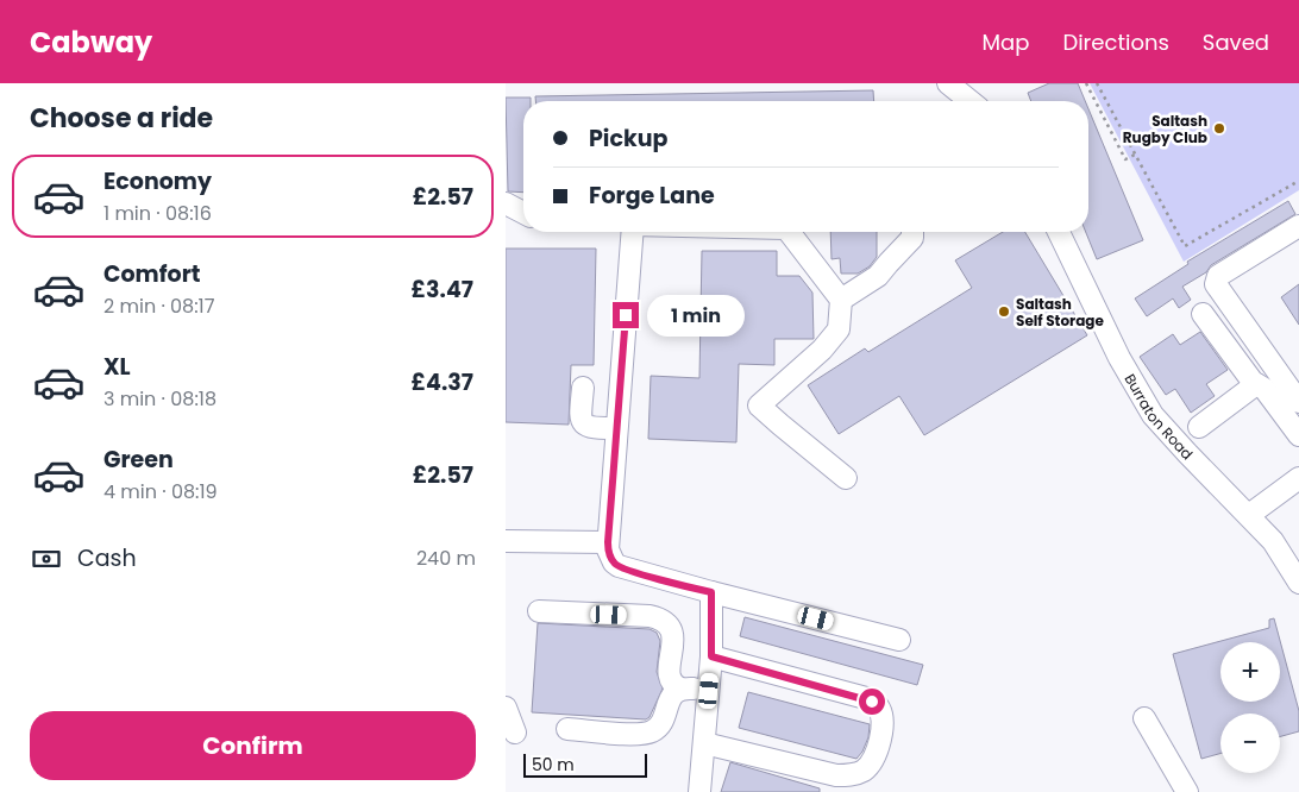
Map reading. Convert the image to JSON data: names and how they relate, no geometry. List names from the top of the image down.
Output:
{
  "streets": {
    "street": ["Burraton Road"]
  },
  "places": ["Saltash Rugby Club", "Saltash Self Storage"],
  "scale_bar": "50 m",
  "page": {
    "header": "Cabway",
    "nav": ["Map", "Directions", "Saved"],
    "heading": "Choose a ride",
    "banner": ["Pickup", "Forge Lane"],
    "list": [
      {
        "name": "Economy",
        "note": "1 min · 08:16",
        "value": "£2.57"
      },
      {
        "name": "Comfort",
        "note": "2 min · 08:17",
        "value": "£3.47"
      },
      {
        "name": "XL",
        "note": "3 min · 08:18",
        "value": "£4.37"
      },
      {
        "name": "Green",
        "note": "4 min · 08:19",
        "value": "£2.57"
      }
    ],
    "bubble": "1 min",
    "pay": ["Cash", "240 m"],
    "map_buttons": ["+", "−"],
    "buttons": "Confirm",
    "scale": "50 m"
  }
}
